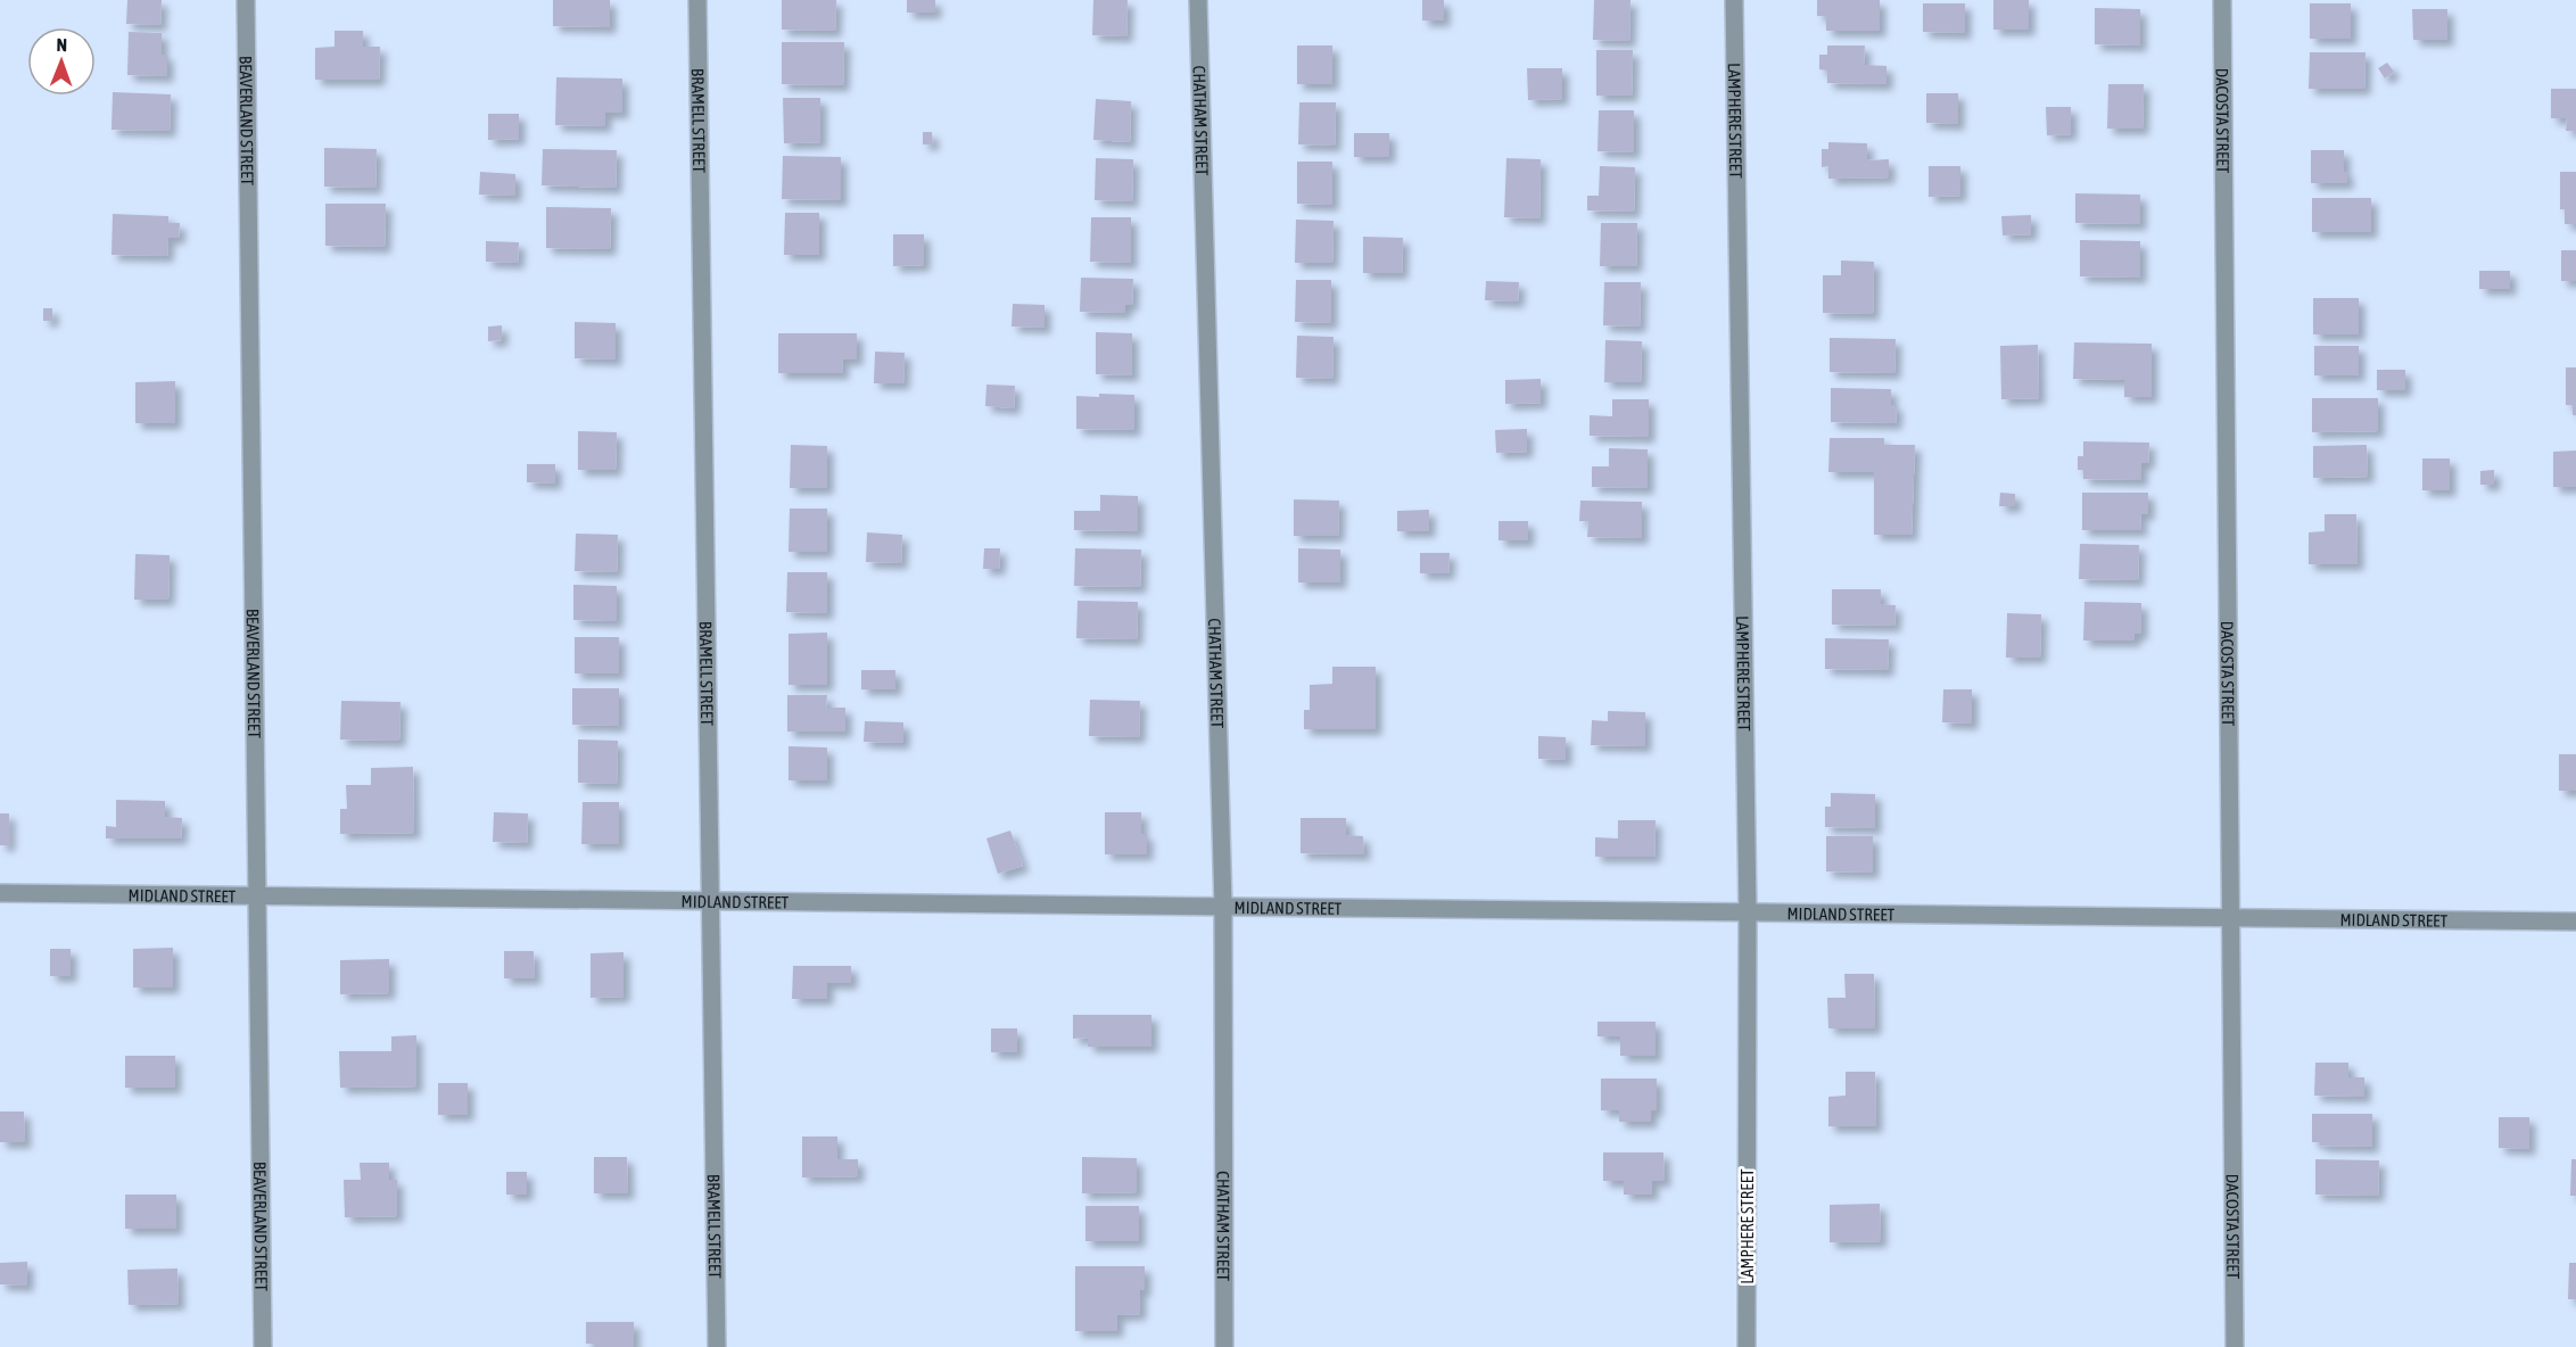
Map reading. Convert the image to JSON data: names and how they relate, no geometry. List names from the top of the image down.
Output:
{
  "streets": {
    "street": [
      "BEAVERLAND STREET",
      "BRAMELL STREET",
      "CHATHAM STREET",
      "LAMPHERE STREET",
      "DACOSTA STREET",
      "MIDLAND STREET"
    ]
  },
  "crossings": [
    ["BEAVERLAND STREET", "MIDLAND STREET"],
    ["BRAMELL STREET", "MIDLAND STREET"],
    ["CHATHAM STREET", "MIDLAND STREET"],
    ["LAMPHERE STREET", "MIDLAND STREET"],
    ["DACOSTA STREET", "MIDLAND STREET"]
  ],
  "north": "top"
}
